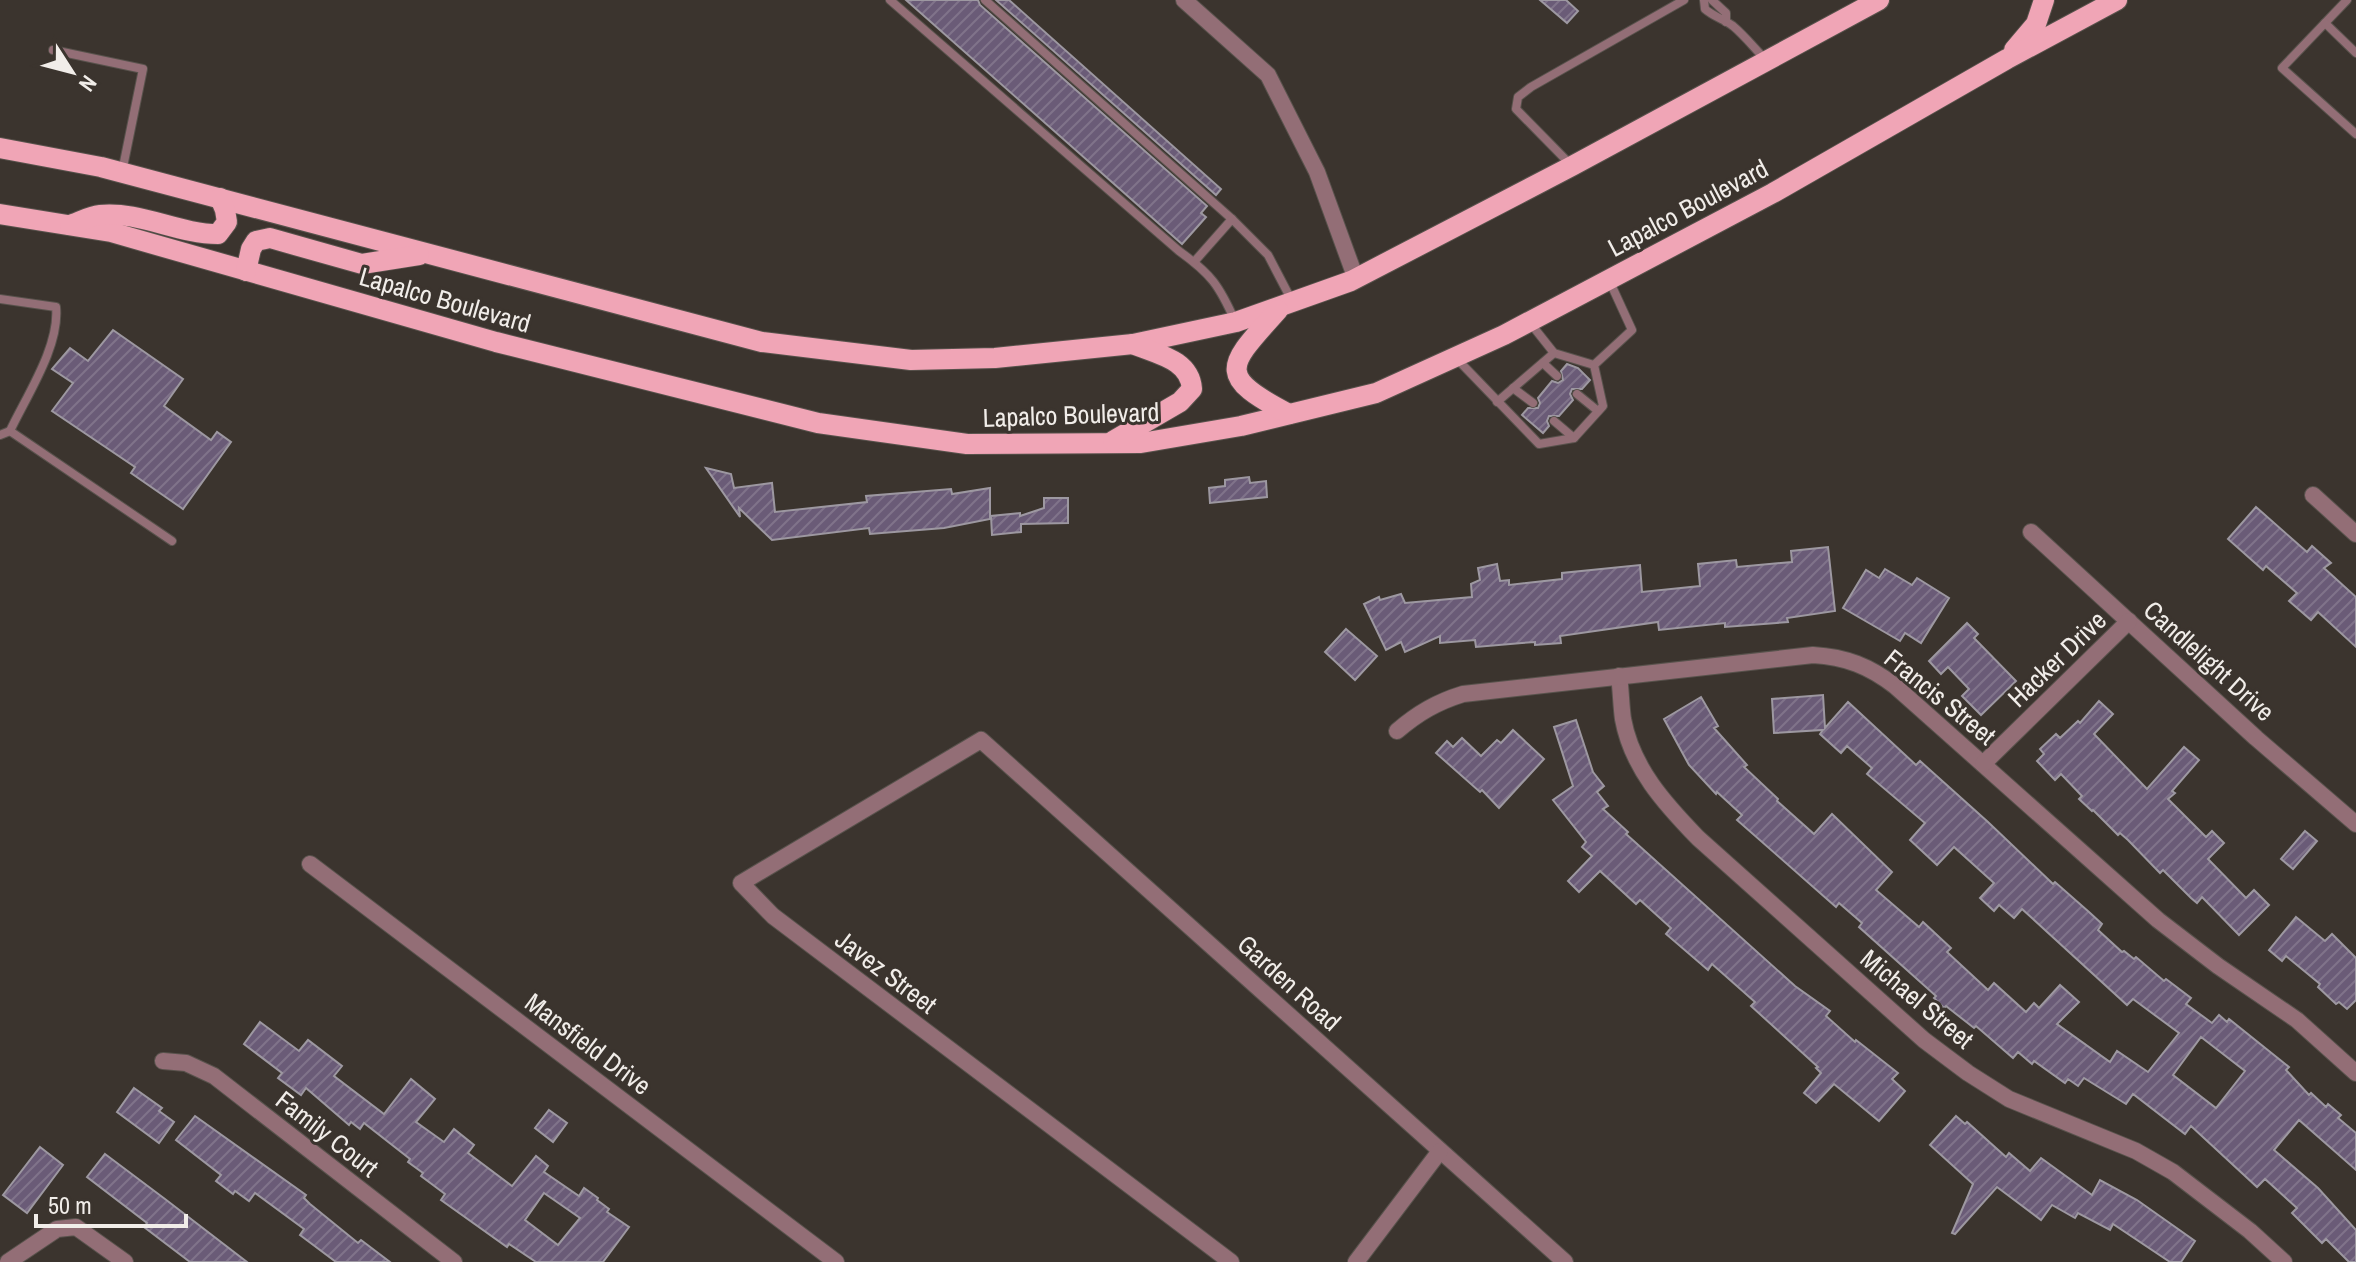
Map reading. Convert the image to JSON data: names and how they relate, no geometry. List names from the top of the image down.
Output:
{
  "streets": {
    "main road": ["Lapalco Boulevard"],
    "street": [
      "Hacker Drive",
      "Candlelight Drive",
      "Francis Street",
      "Javez Street",
      "Garden Road",
      "Michael Street",
      "Mansfield Drive",
      "Family Court"
    ]
  },
  "crossings": [
    ["Hacker Drive", "Candlelight Drive"],
    ["Hacker Drive", "Francis Street"],
    ["Francis Street", "Michael Street"],
    ["Javez Street", "Garden Road"]
  ],
  "scale_bar": "50 m",
  "north": "bottom right"
}
